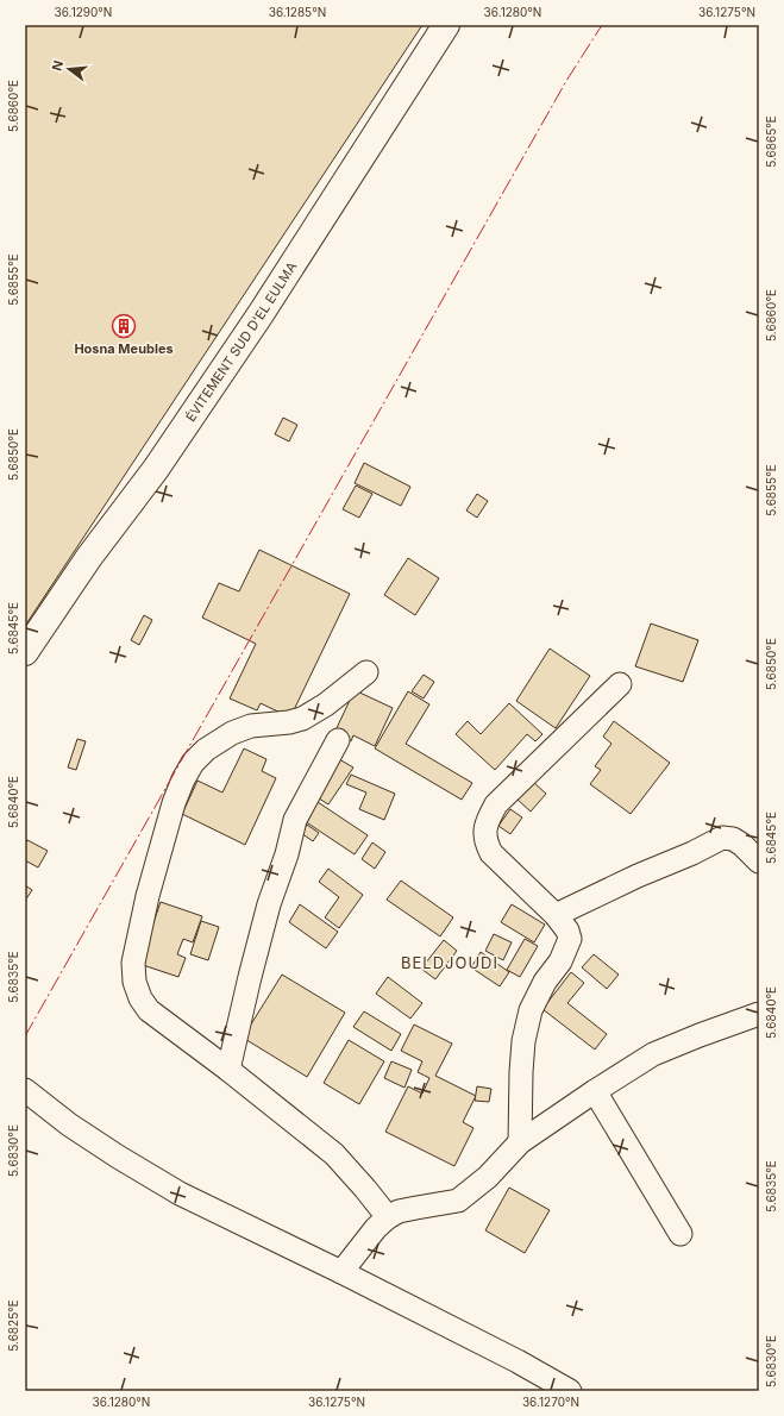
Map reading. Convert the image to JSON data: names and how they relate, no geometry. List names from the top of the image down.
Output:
{
  "streets": {
    "main road": ["ÉVITEMENT SUD D'EL EULMA"]
  },
  "districts": ["BELDJOUDI"],
  "places": {
    "building": ["Hosna Meubles"]
  },
  "north": "left",
  "coordinates": [
    "36.1290°N",
    "36.1285°N",
    "36.1280°N",
    "36.1275°N",
    "5.6860°E",
    "5.6865°E",
    "5.6855°E",
    "5.6850°E",
    "5.6845°E",
    "5.6840°E",
    "5.6835°E",
    "5.6830°E",
    "5.6825°E",
    "36.1270°N"
  ]
}
